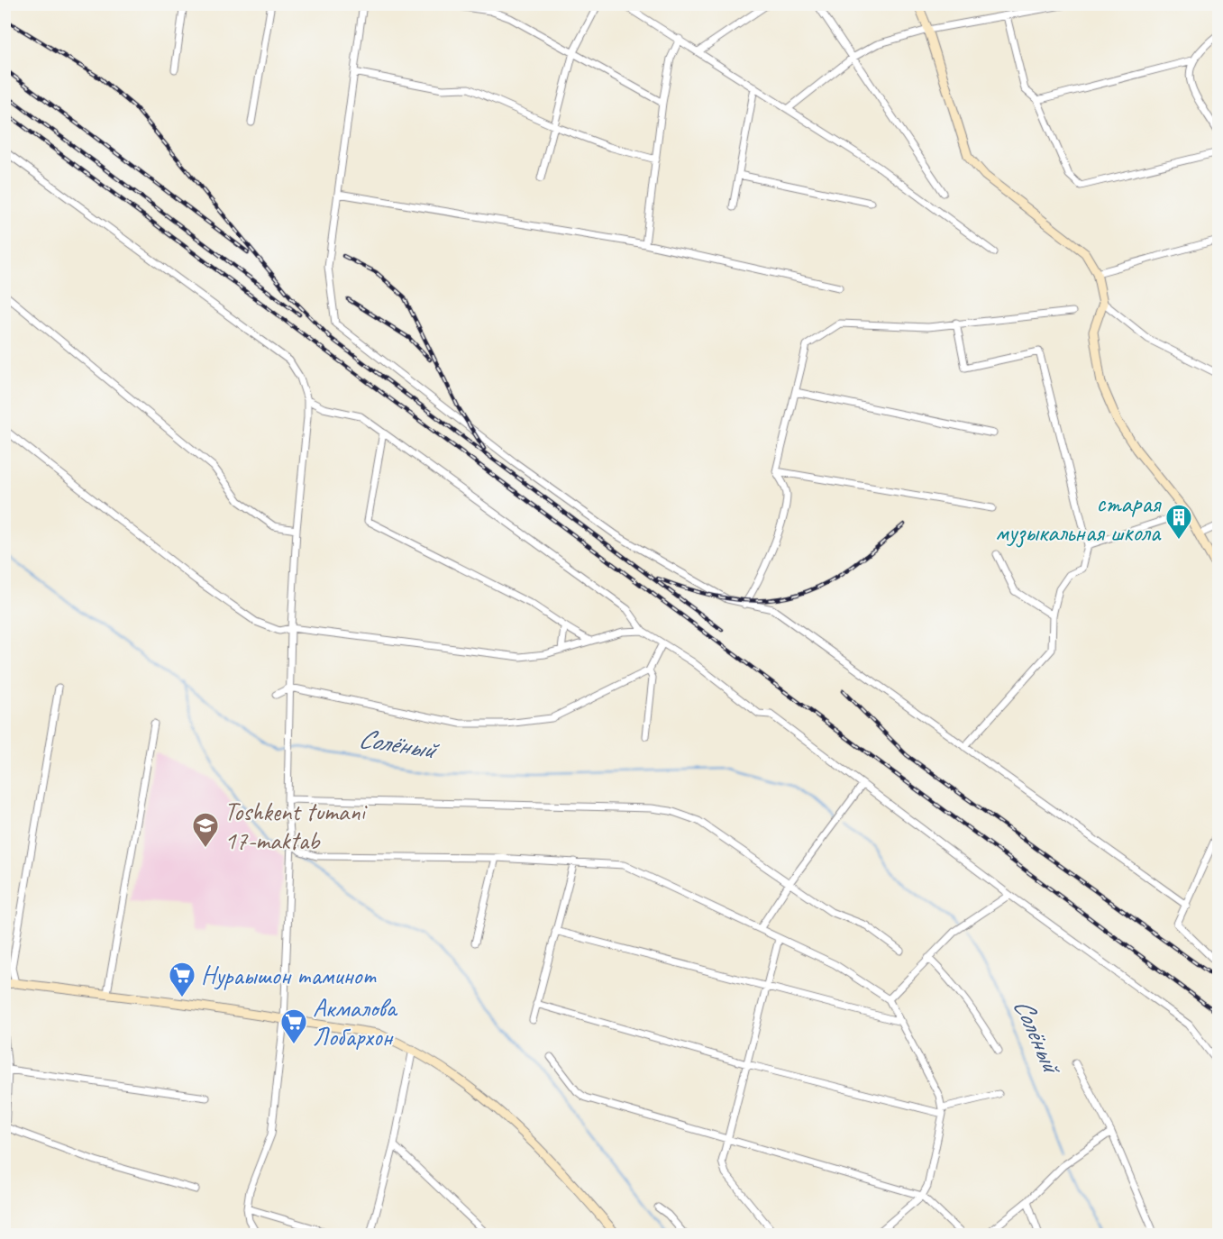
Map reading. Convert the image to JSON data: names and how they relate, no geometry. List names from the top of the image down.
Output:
{
  "water": ["Солёный"],
  "places": {
    "building": ["старая музыкальная школа"],
    "school or university": ["Toshkent tumani 17-maktab"],
    "supermarket": ["Нураышон таминот", "Акмалова Лобархон"]
  }
}
